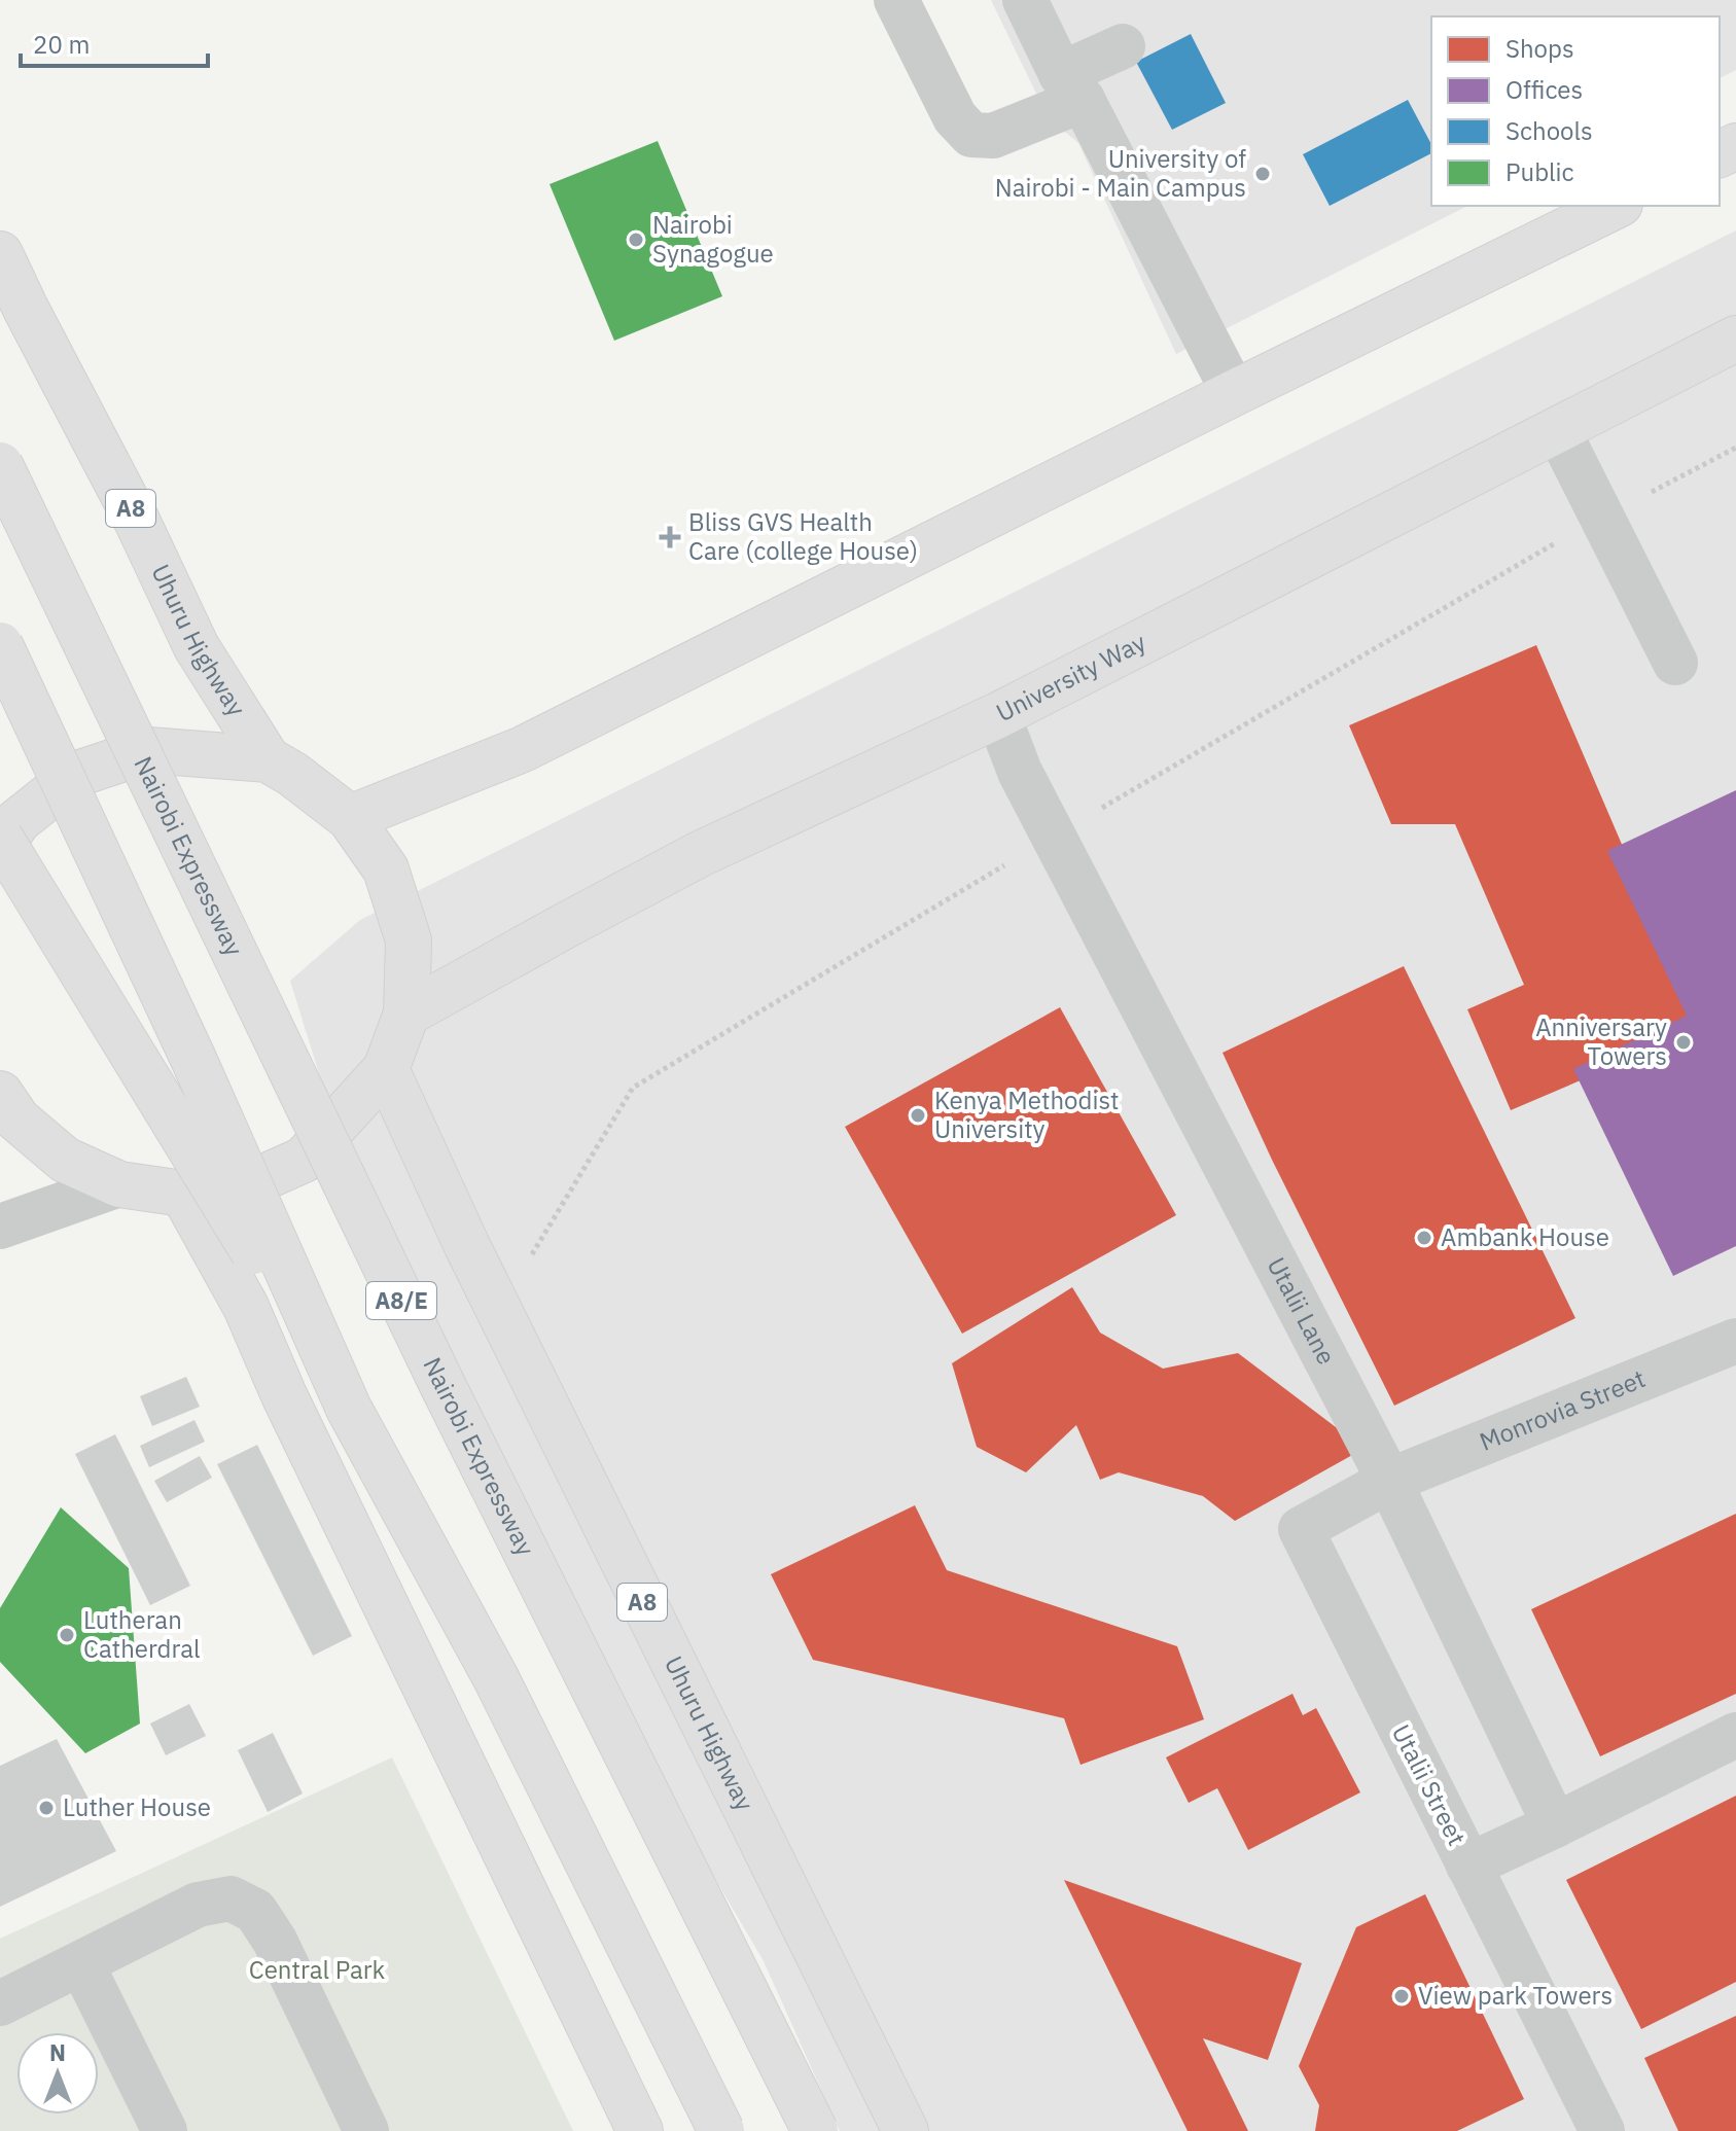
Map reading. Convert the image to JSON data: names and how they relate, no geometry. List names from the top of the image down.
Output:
{
  "streets": {
    "highway": [
      "A8",
      "Uhuru Highway",
      "University Way",
      "Nairobi Expressway",
      "A8/E"
    ],
    "street": ["Utalii Lane", "Monrovia Street", "Utalii Street"]
  },
  "crossings": [
    ["University Way", "Utalii Lane"],
    ["Utalii Lane", "Monrovia Street"],
    ["Utalii Lane", "Utalii Street"],
    ["Monrovia Street", "Utalii Street"]
  ],
  "parks": ["Central Park"],
  "places": {
    "other": [
      "University of Nairobi - Main Campus",
      "Nairobi Synagogue",
      "Anniversary Towers",
      "Kenya Methodist University",
      "Ambank House",
      "Lutheran Catherdral",
      "Luther House",
      "View park Towers"
    ],
    "health": ["Bliss GVS Health Care (college House)"]
  },
  "legend": [
    "Shops",
    "Offices",
    "Schools",
    "Public"
  ],
  "scale_bar": "20 m",
  "north": "top"
}
